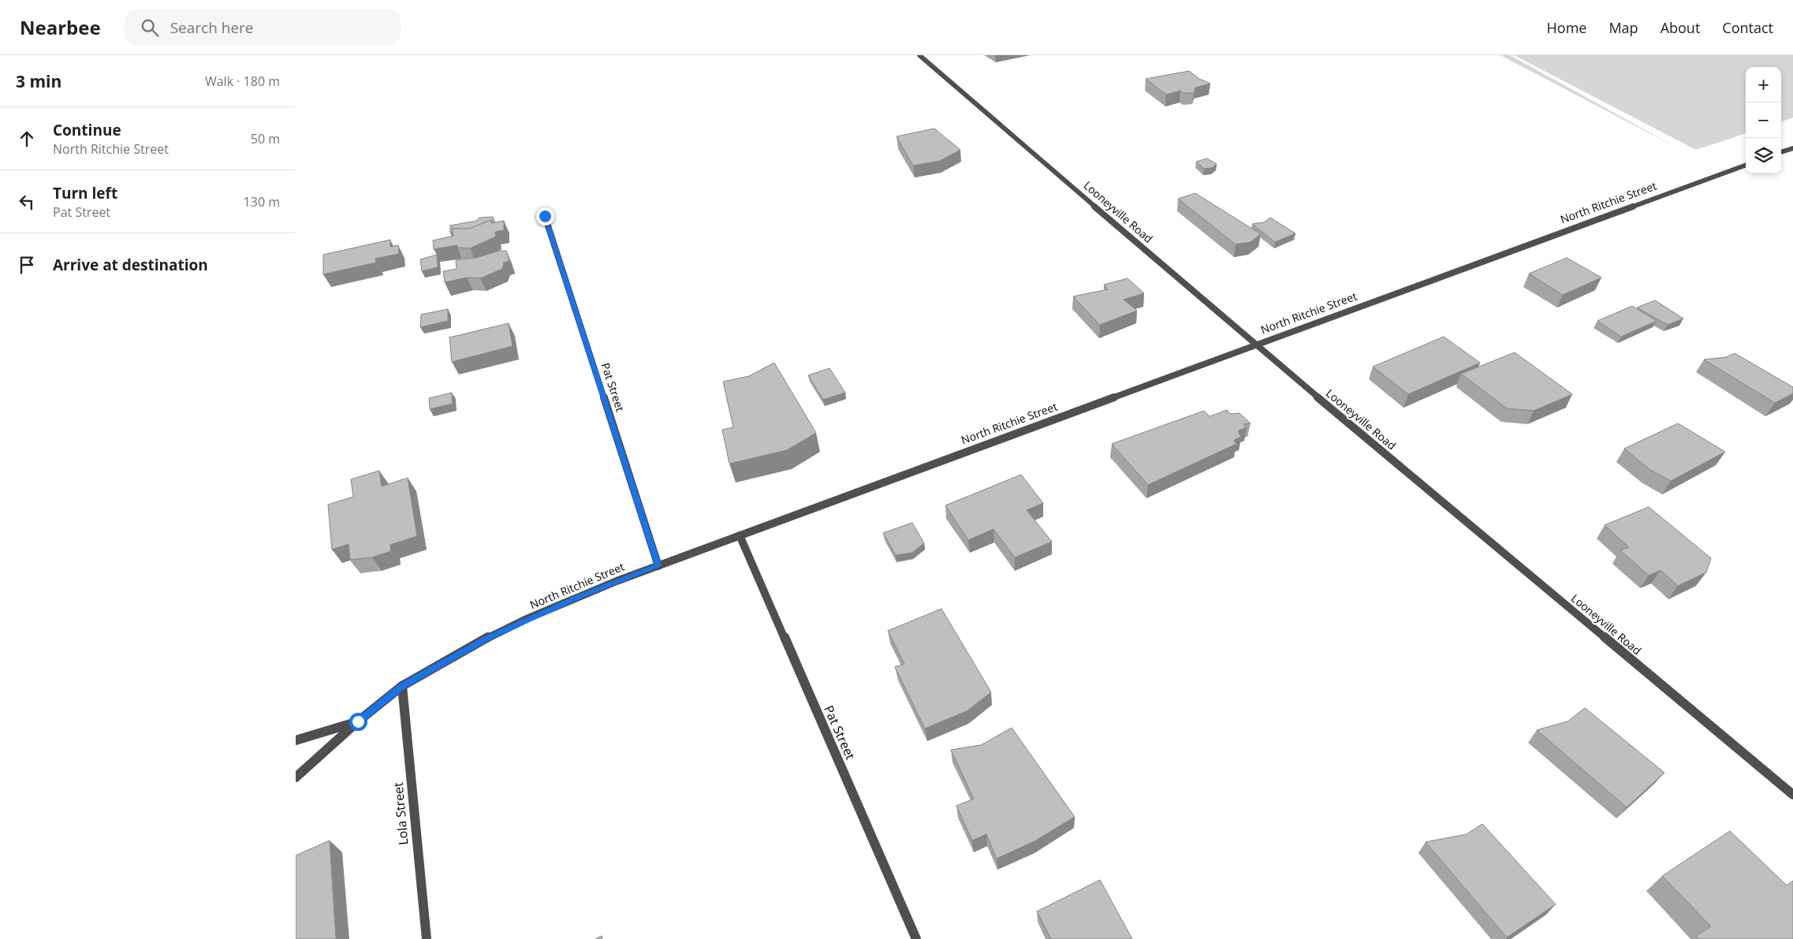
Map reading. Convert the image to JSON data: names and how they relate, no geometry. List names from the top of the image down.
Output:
{
  "streets": {
    "street": [
      "North Ritchie Street",
      "Looneyville Road",
      "Pat Street",
      "Lola Street"
    ]
  },
  "crossings": [
    ["North Ritchie Street", "Looneyville Road"],
    ["North Ritchie Street", "Pat Street"],
    ["North Ritchie Street", "Lola Street"]
  ],
  "page": {
    "header": "Nearbee",
    "search": "Search here",
    "nav": [
      "Home",
      "Map",
      "About",
      "Contact"
    ],
    "heading": ["3 min", "Walk · 180 m"],
    "map_buttons": ["+", "−"],
    "list": [
      ["Continue", "North Ritchie Street", "50 m"],
      ["Turn left", "Pat Street", "130 m"],
      "Arrive at destination"
    ]
  }
}
